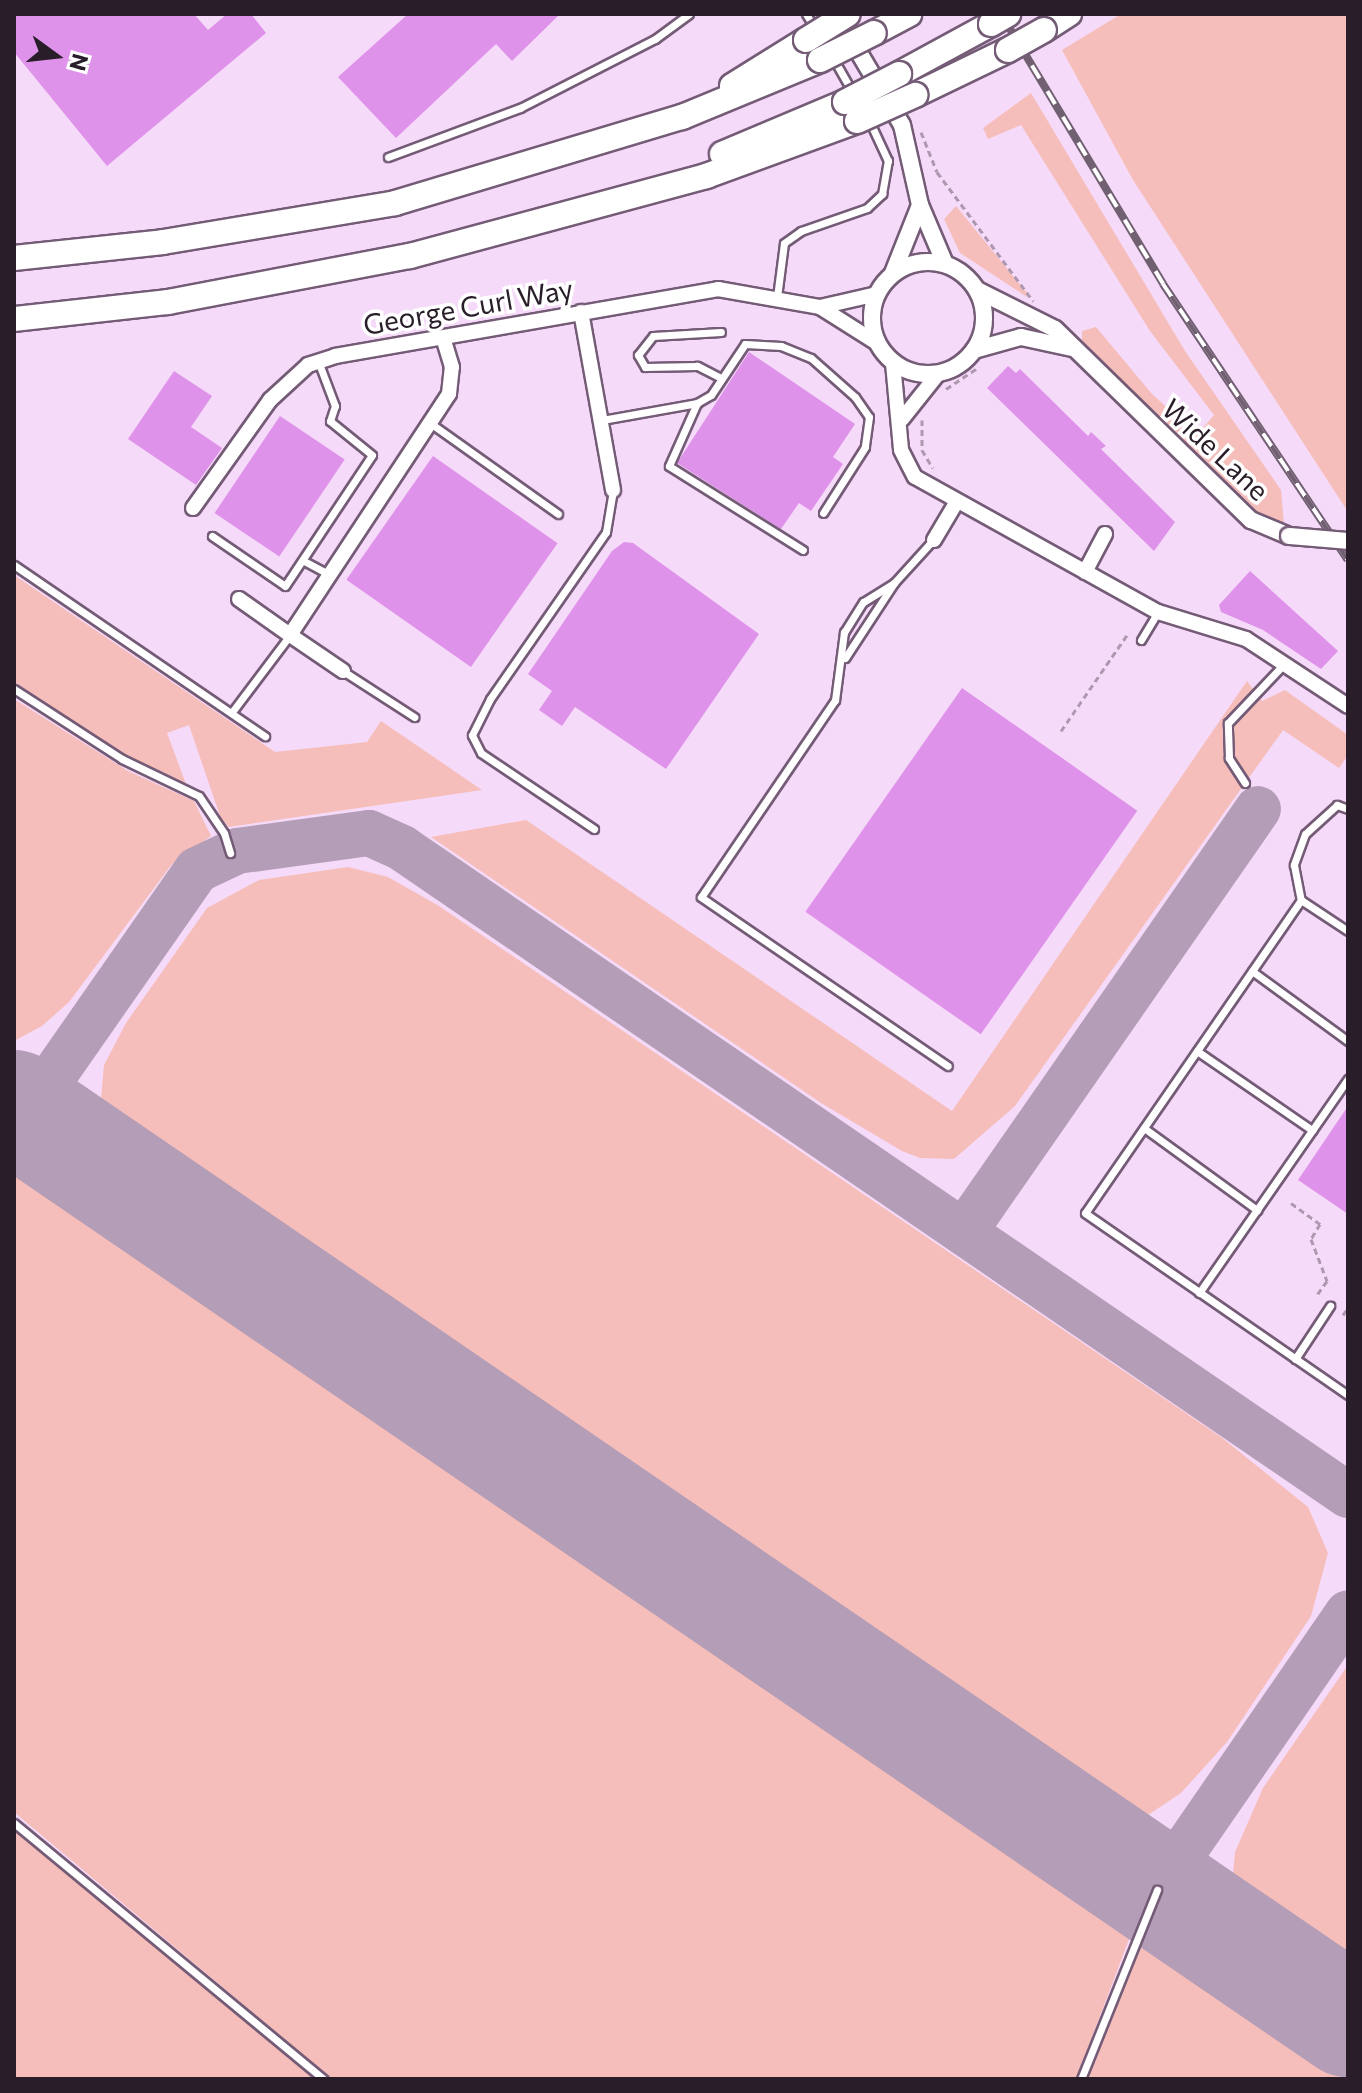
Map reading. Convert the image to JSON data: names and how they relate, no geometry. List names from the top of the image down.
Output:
{
  "streets": {
    "street": ["George Curl Way", "Wide Lane"]
  },
  "crossings": [
    ["George Curl Way", "Wide Lane"]
  ],
  "north": "right"
}
